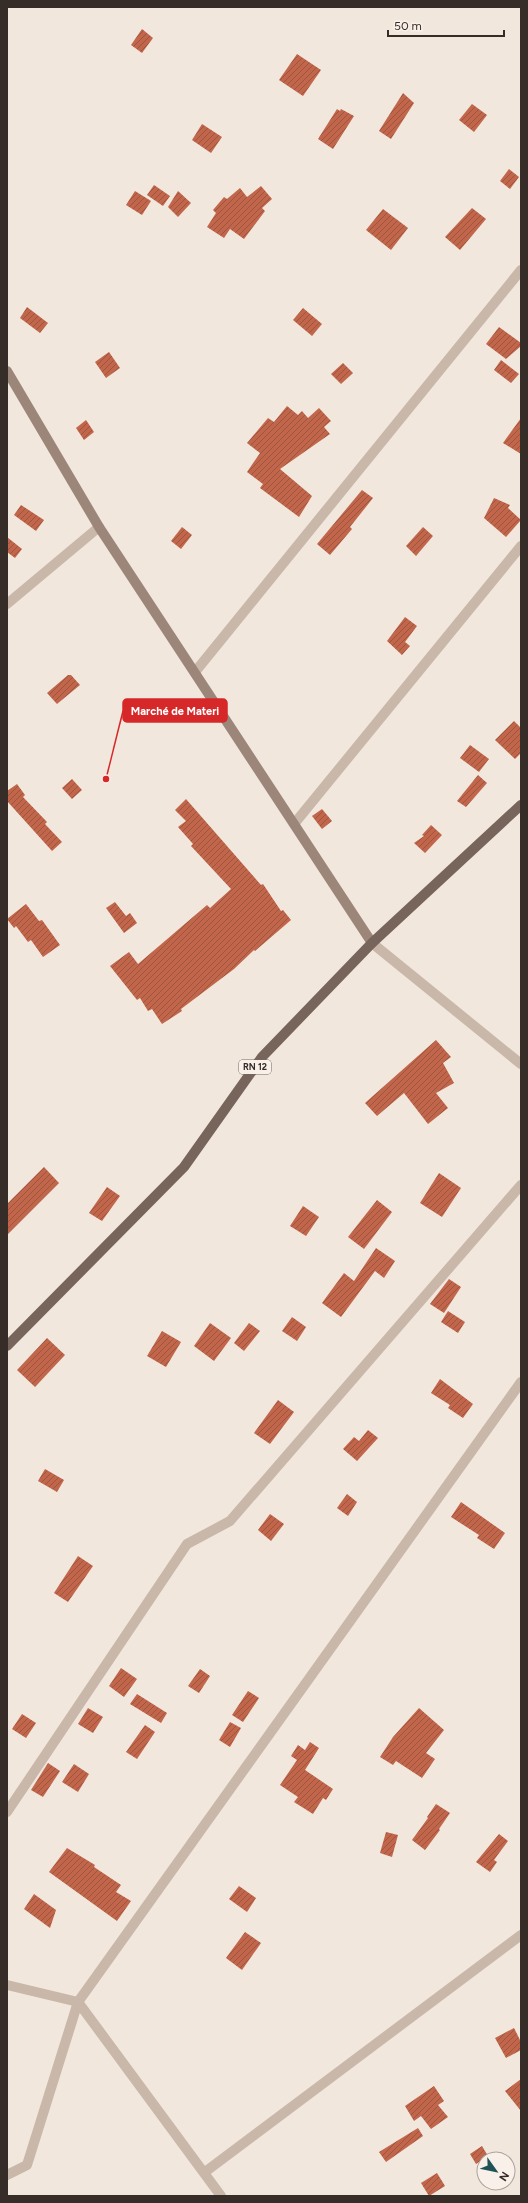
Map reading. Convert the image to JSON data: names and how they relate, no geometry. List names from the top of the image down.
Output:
{
  "streets": {
    "main road": ["RN 12"]
  },
  "places": ["Marché de Materi"],
  "scale_bar": "50 m",
  "north": "bottom right"
}
